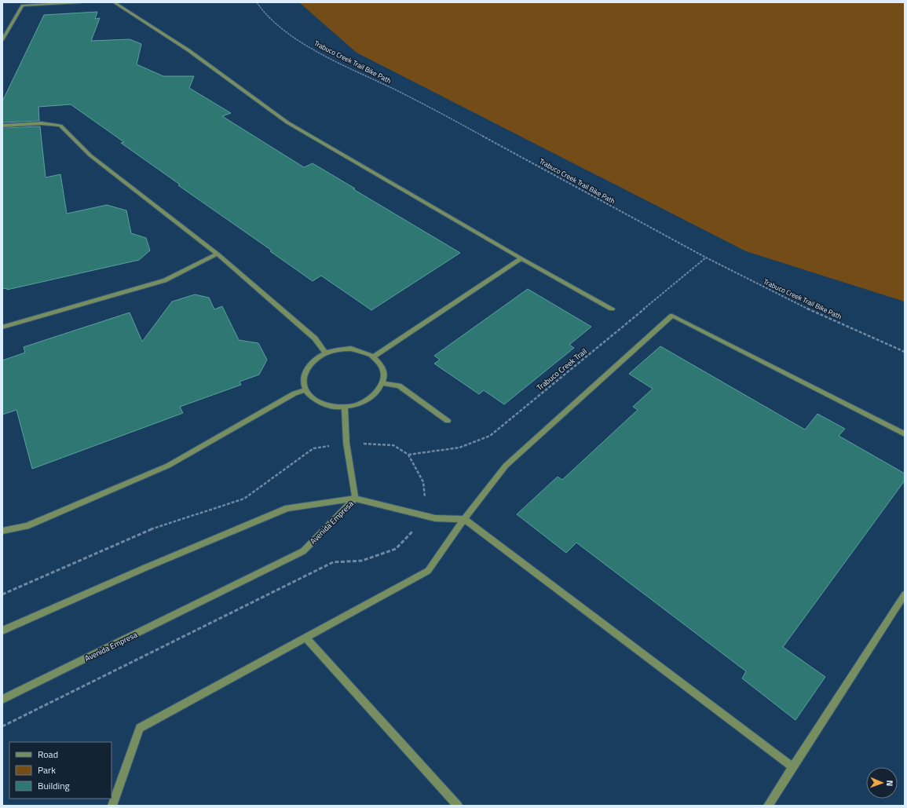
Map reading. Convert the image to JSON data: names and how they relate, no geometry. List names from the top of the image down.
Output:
{
  "streets": {
    "street": ["Avenida Empresa"],
    "path": ["Trabuco Creek Trail Bike Path", "Trabuco Creek Trail"]
  },
  "crossings": [
    ["Trabuco Creek Trail Bike Path", "Trabuco Creek Trail"]
  ],
  "legend": ["Road", "Park", "Building"],
  "north": "right"
}
